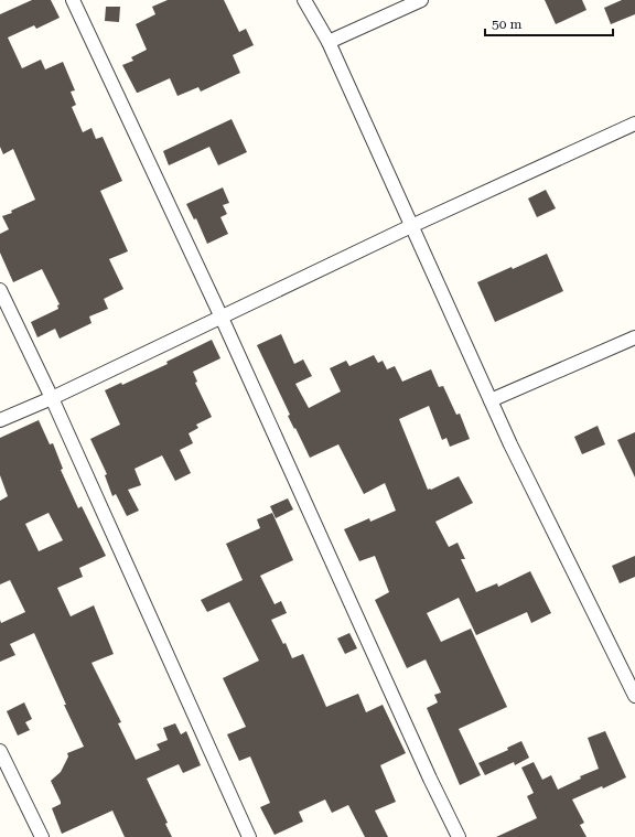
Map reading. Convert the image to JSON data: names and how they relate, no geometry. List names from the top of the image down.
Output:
{
  "scale_bar": "50 m"
}
